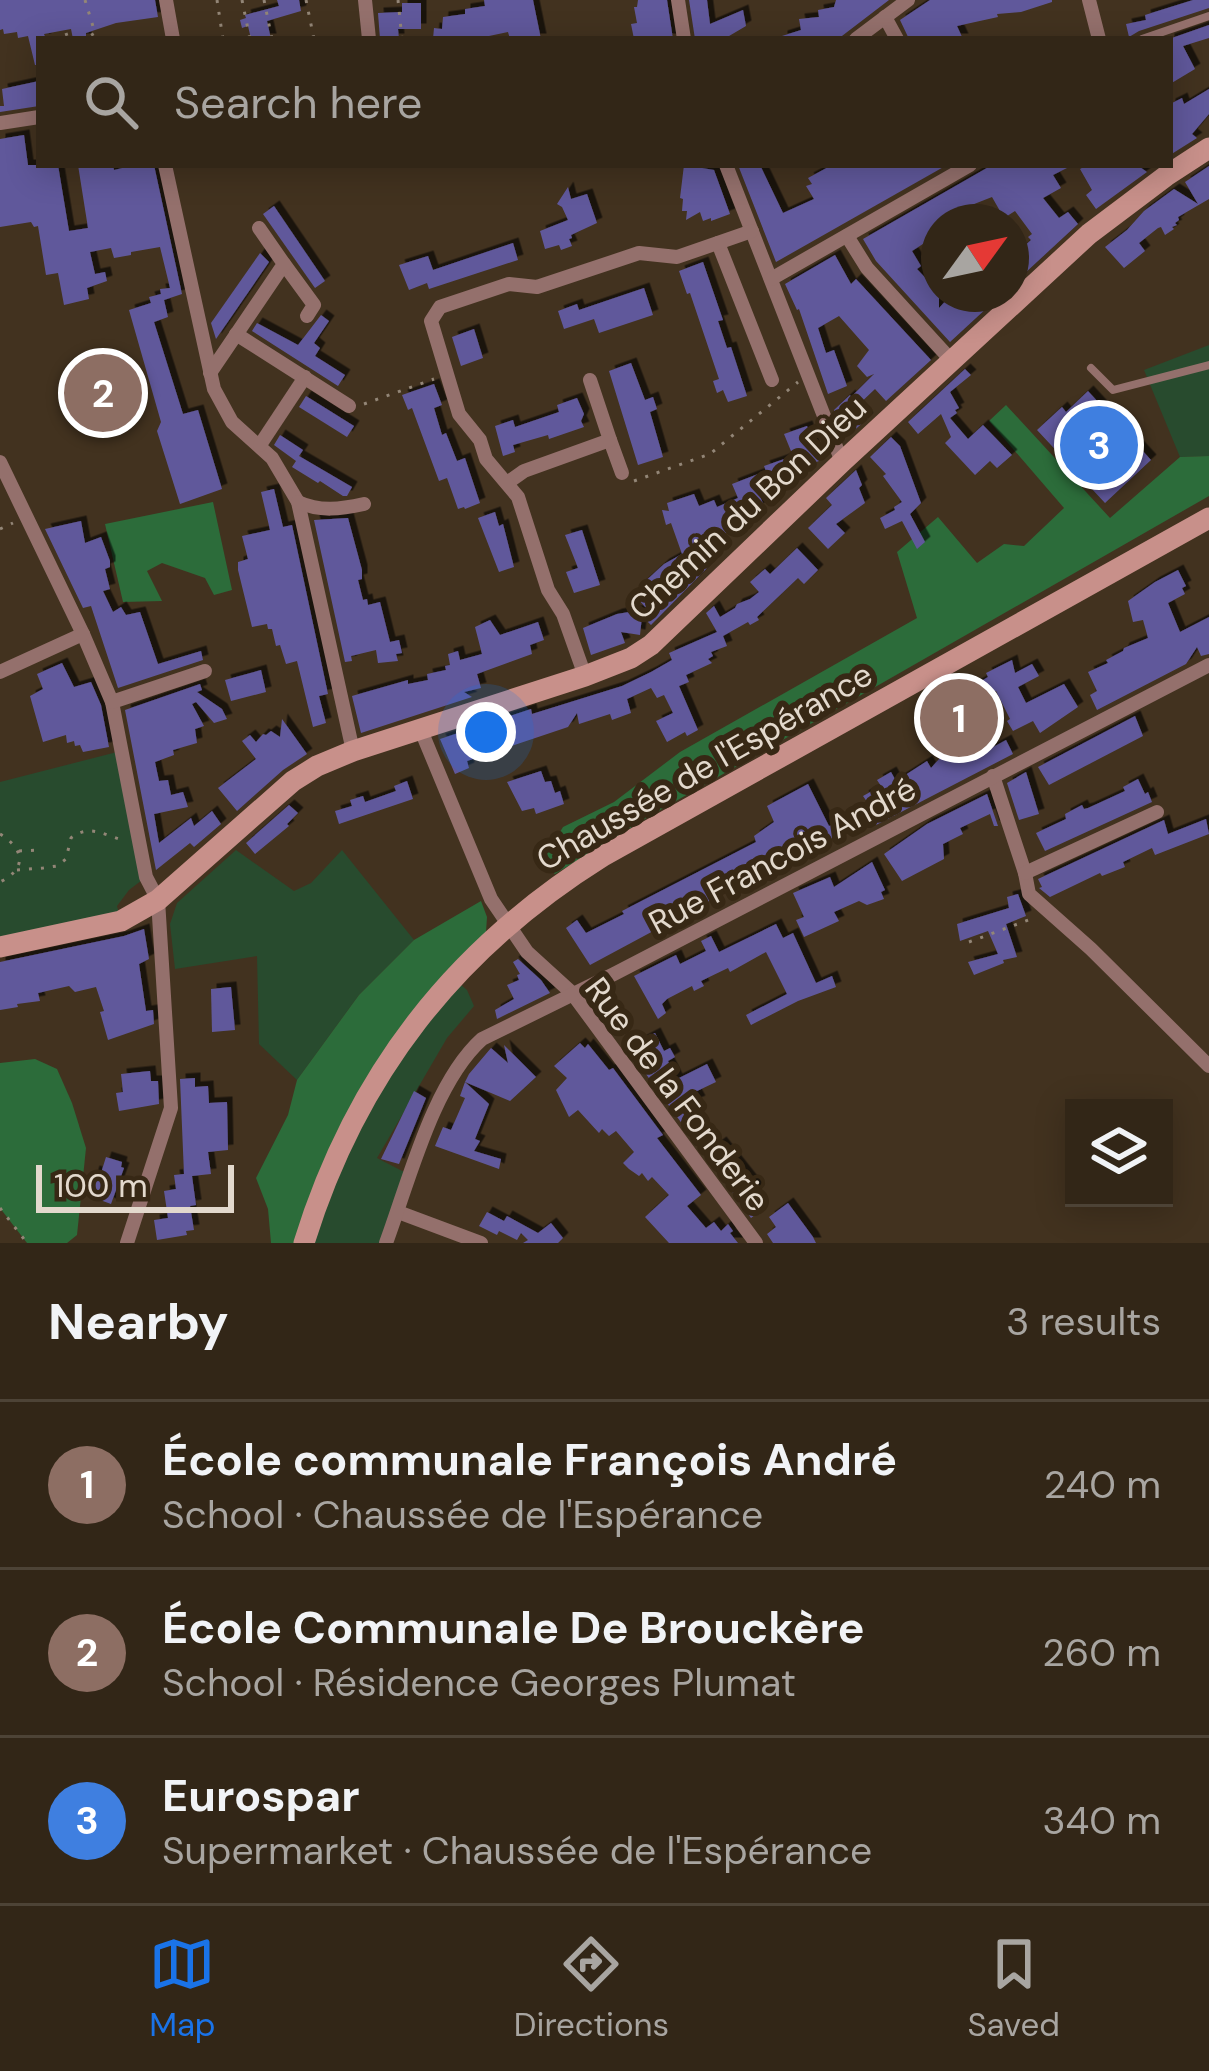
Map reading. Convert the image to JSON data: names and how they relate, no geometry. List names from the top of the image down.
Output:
{
  "streets": {
    "street": [
      "Chemin du Bon Dieu",
      "Chaussée de l'Espérance",
      "Rue Francois André",
      "Rue de la Fonderie"
    ]
  },
  "crossings": [
    ["Chemin du Bon Dieu", "Rue de la Fonderie"],
    ["Chaussée de l'Espérance", "Rue de la Fonderie"],
    ["Rue Francois André", "Rue de la Fonderie"]
  ],
  "scale_bar": "100 m",
  "north": "top right",
  "page": {
    "search": "Search here",
    "pins": ["2", "3", "1"],
    "scale": "100 m",
    "heading": ["Nearby", "3 results"],
    "list": [
      {
        "mark": "1",
        "name": "École communale François André",
        "note": "School · Chaussée de l'Espérance",
        "value": "240 m"
      },
      {
        "mark": "2",
        "name": "École Communale De Brouckère",
        "note": "School · Résidence Georges Plumat",
        "value": "260 m"
      },
      {
        "mark": "3",
        "name": "Eurospar",
        "note": "Supermarket · Chaussée de l'Espérance",
        "value": "340 m"
      }
    ],
    "nav": ["Map", "Directions", "Saved"]
  }
}
